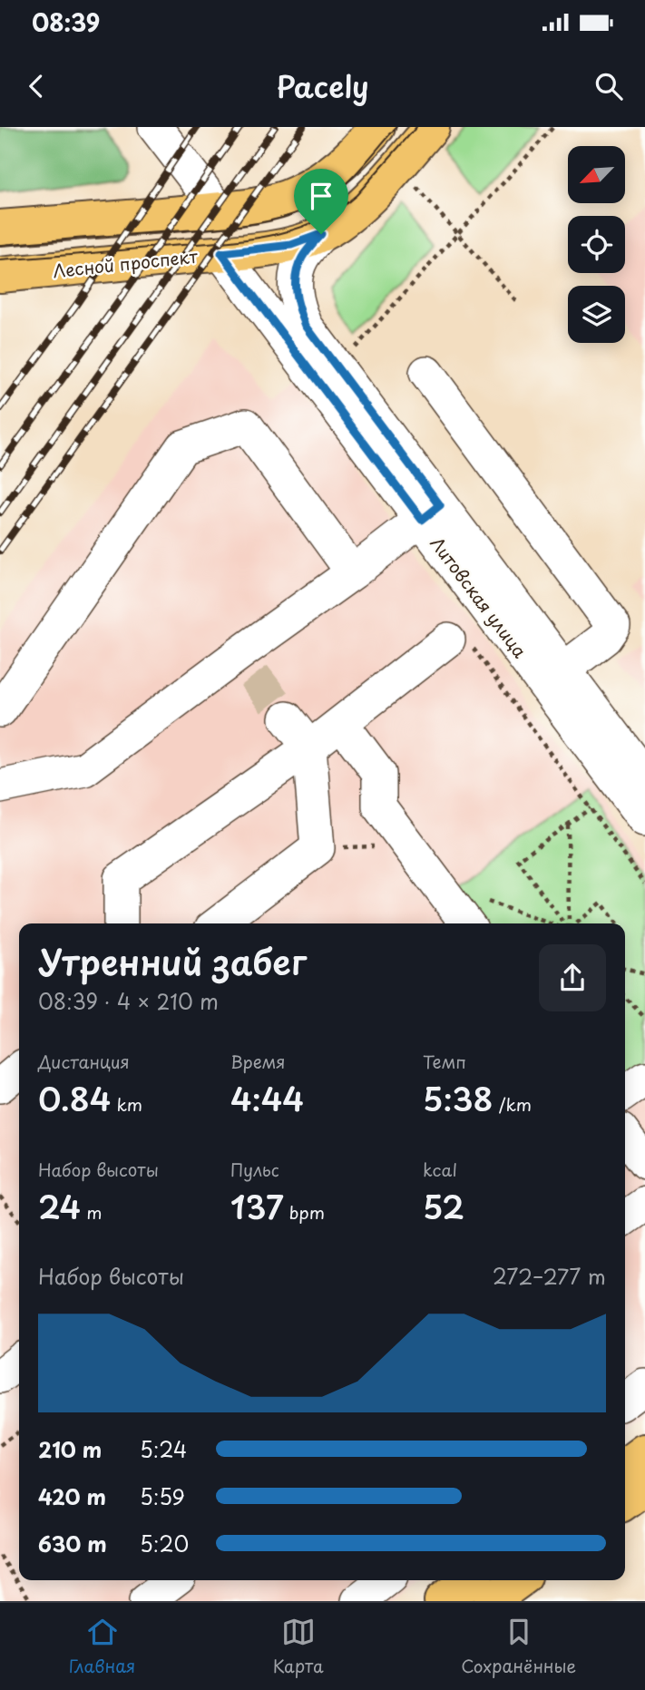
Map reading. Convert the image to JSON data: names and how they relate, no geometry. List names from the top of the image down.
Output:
{
  "streets": {
    "main road": ["Лесной проспект"],
    "street": ["Литовская улица"]
  },
  "crossings": [
    ["Лесной проспект", "Литовская улица"]
  ],
  "north": "bottom left",
  "page": {
    "status": "08:39",
    "header": "Pacely",
    "heading": ["Утренний забег", "08:39 · 4 × 210 m"],
    "stats": [
      ["Дистанция", "0.84 km"],
      ["Время", "4:44"],
      ["Темп", "5:38 /km"],
      ["Набор высоты", "24 m"],
      ["Пульс", "137 bpm"],
      ["kcal", "52"]
    ],
    "chart": ["Набор высоты", "272–277 m"],
    "list": [
      {
        "name": "210 m",
        "note": "5:24"
      },
      {
        "name": "420 m",
        "note": "5:59"
      },
      {
        "name": "630 m",
        "note": "5:20"
      }
    ],
    "tabs": ["Главная", "Карта", "Сохранённые"]
  }
}
